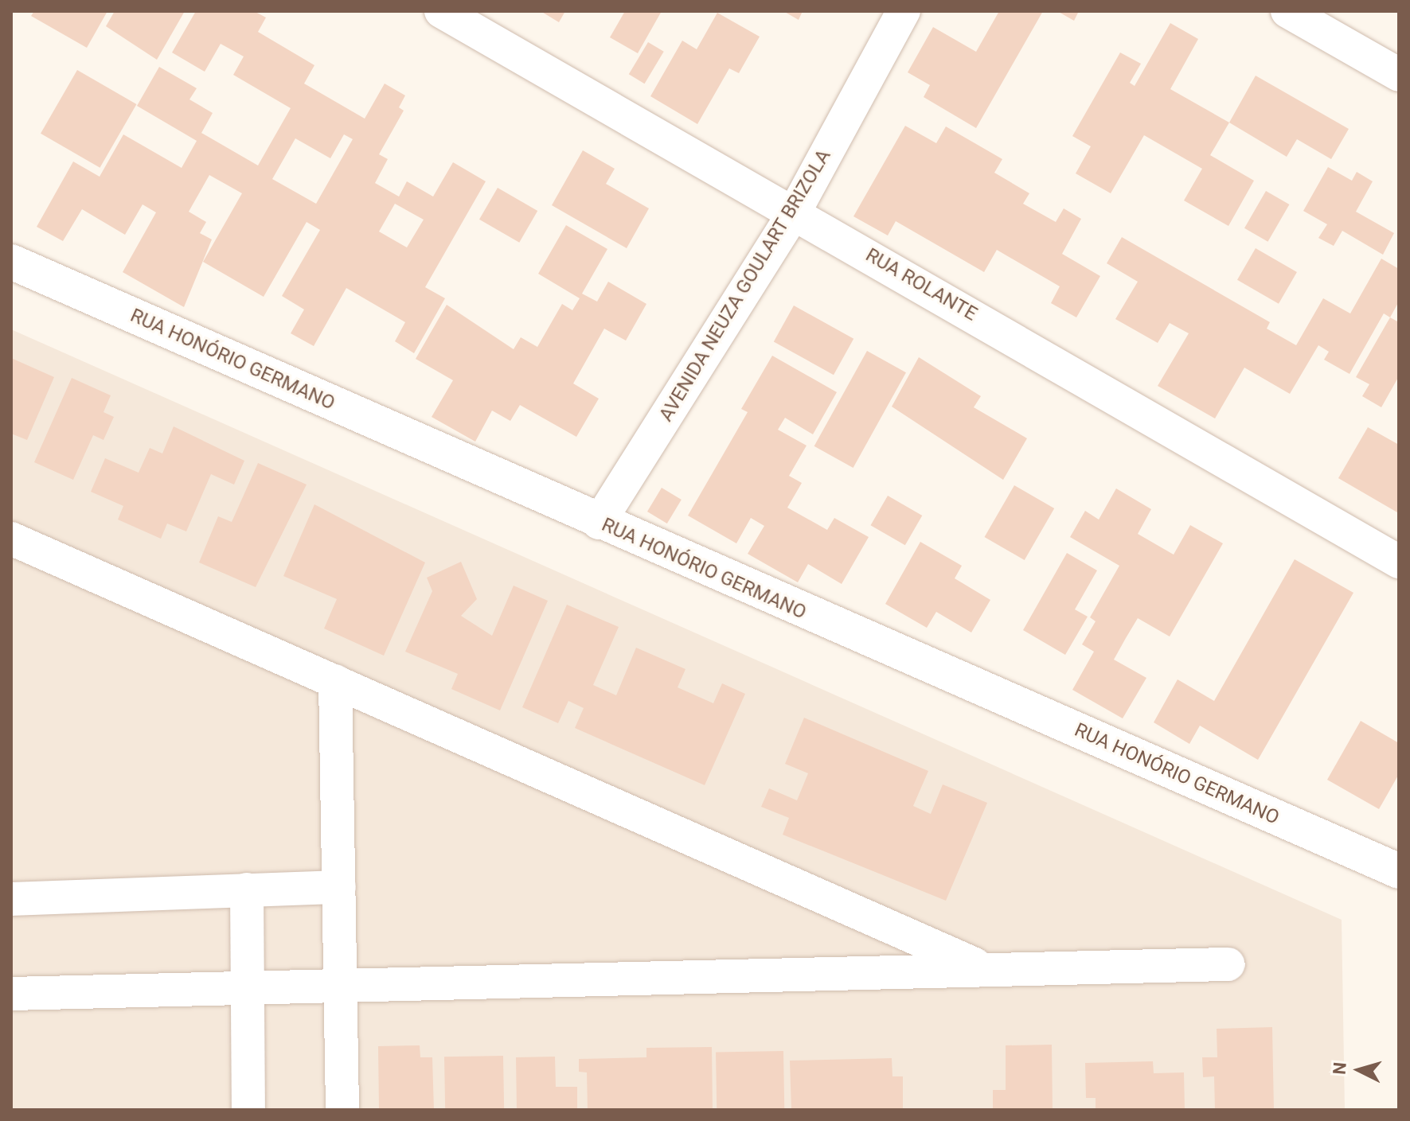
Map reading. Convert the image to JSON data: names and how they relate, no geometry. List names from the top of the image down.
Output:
{
  "streets": {
    "street": ["RUA ROLANTE", "AVENIDA NEUZA GOULART BRIZOLA", "RUA HONÓRIO GERMANO"]
  },
  "crossings": [
    ["RUA ROLANTE", "AVENIDA NEUZA GOULART BRIZOLA"],
    ["AVENIDA NEUZA GOULART BRIZOLA", "RUA HONÓRIO GERMANO"]
  ],
  "north": "left"
}
